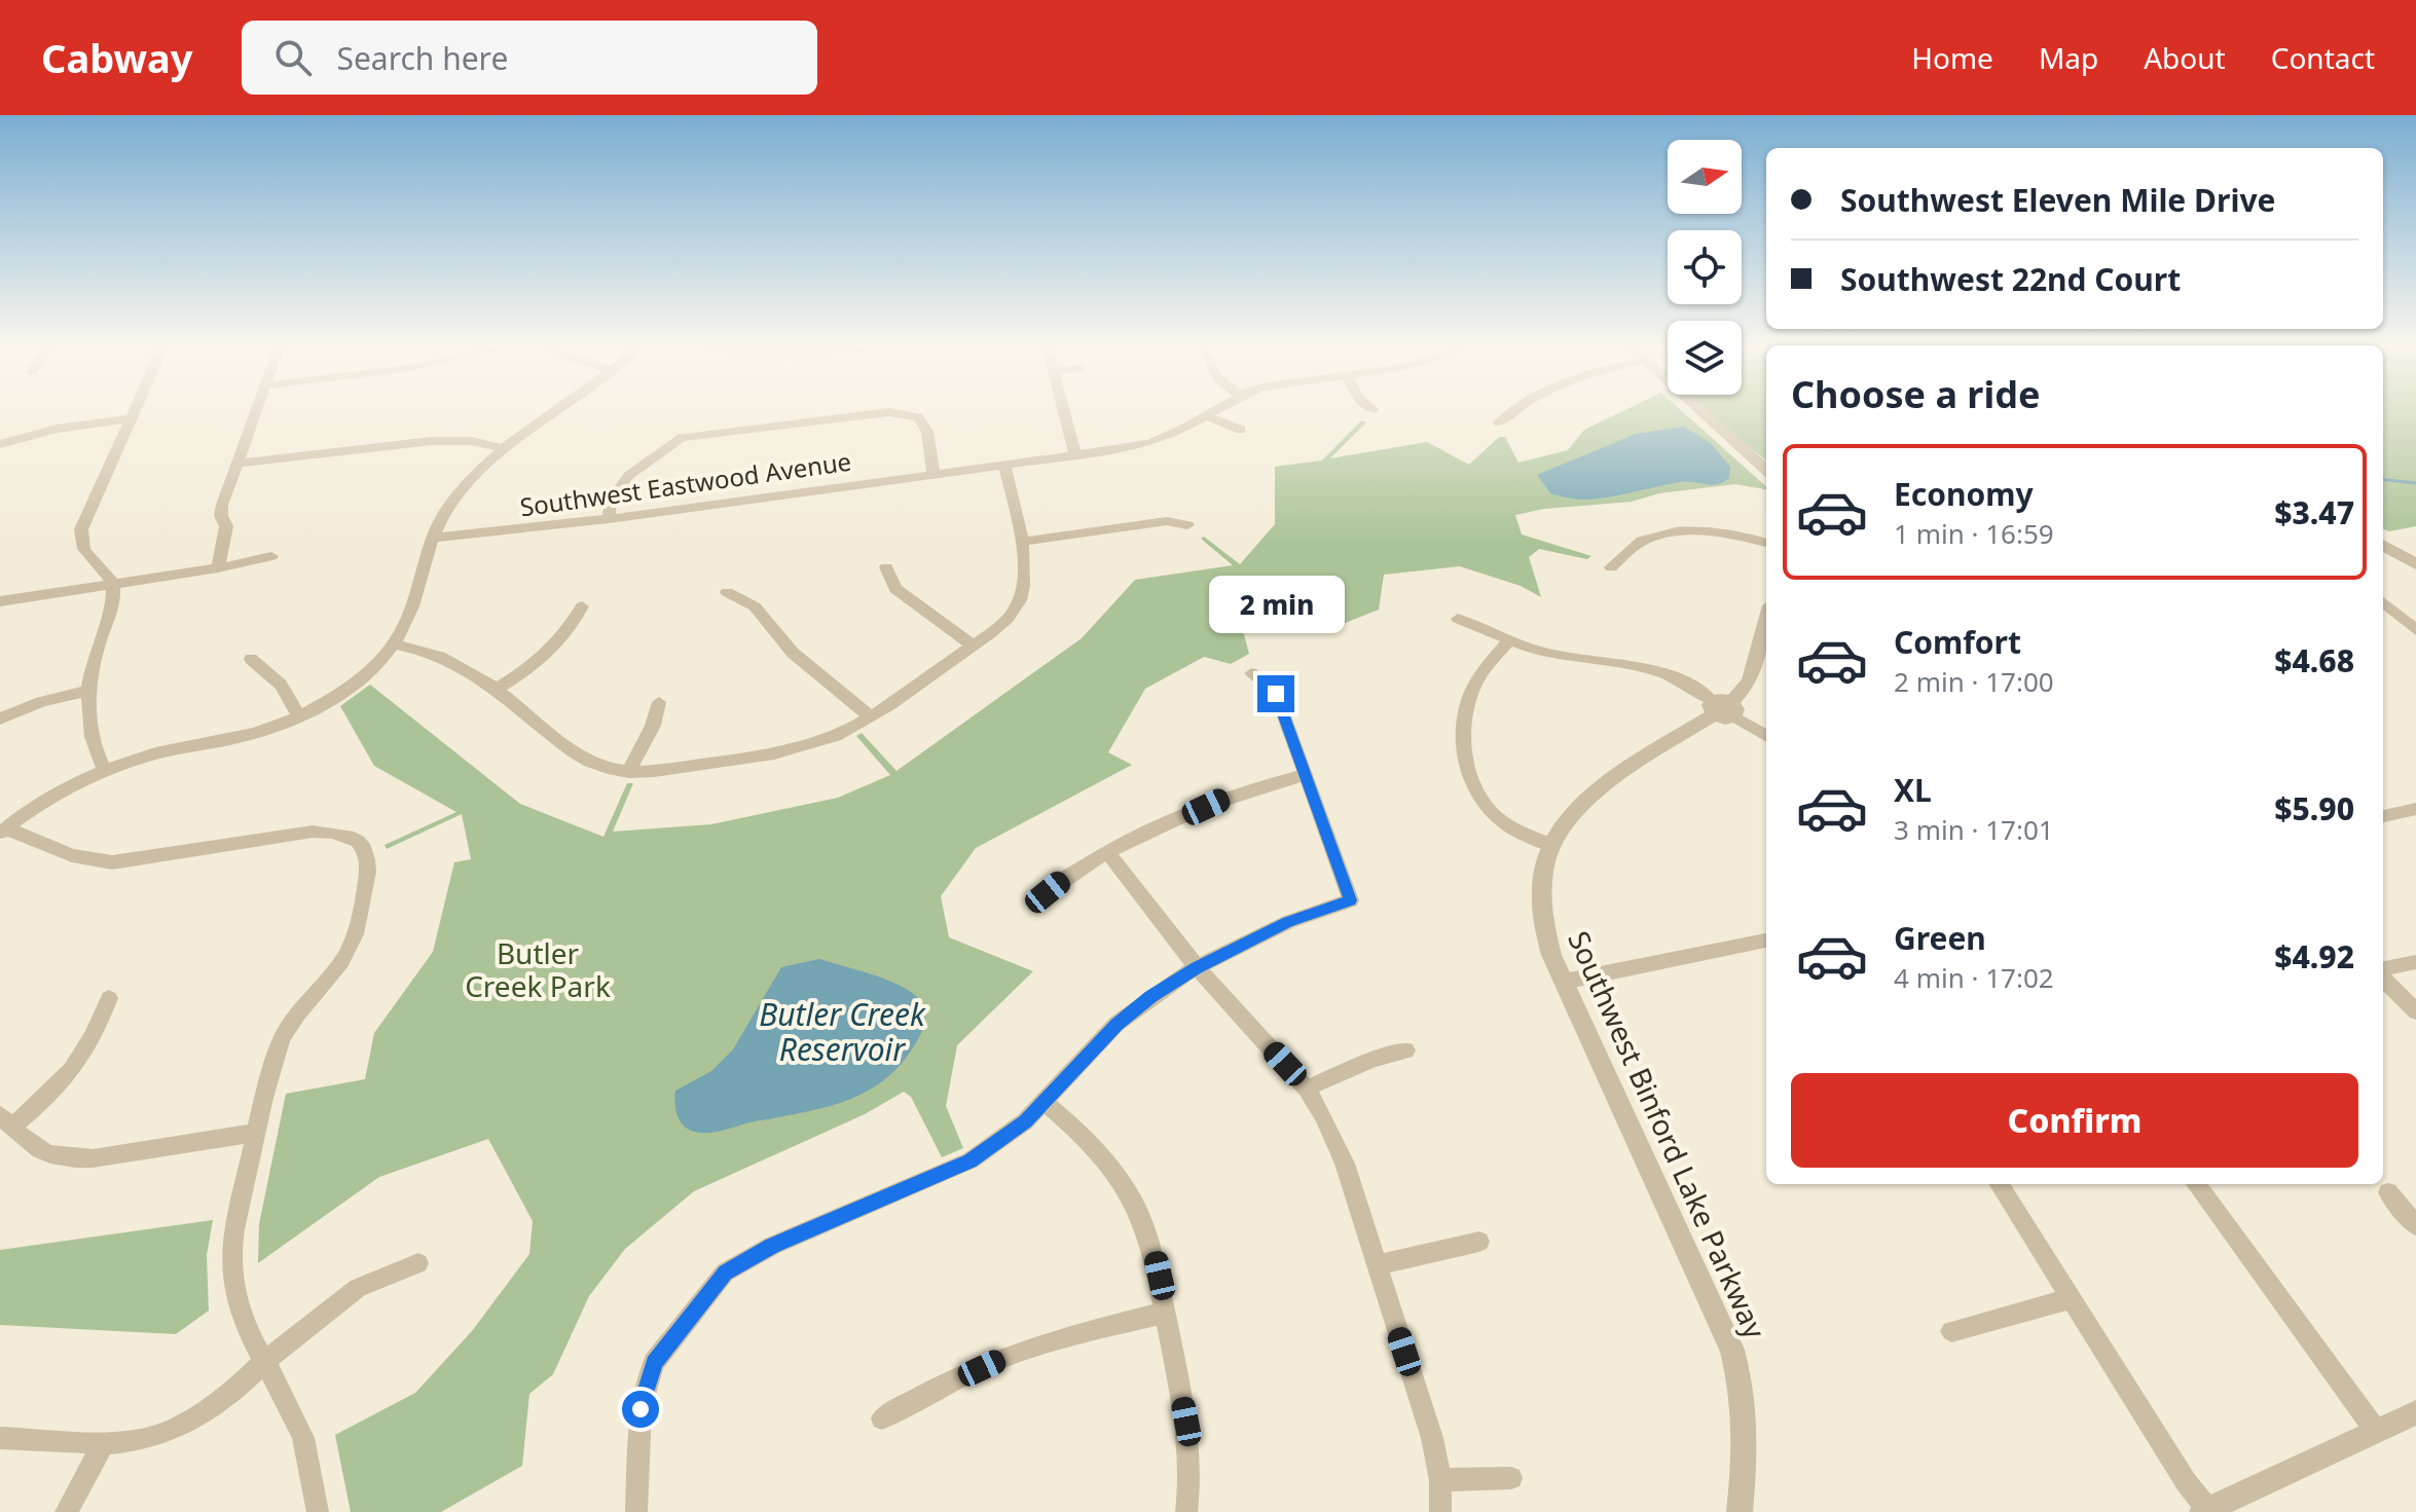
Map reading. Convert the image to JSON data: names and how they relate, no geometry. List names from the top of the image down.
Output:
{
  "streets": {
    "street": ["Southwest Eastwood Avenue", "Southwest Binford Lake Parkway"]
  },
  "water": ["Butler Creek Reservoir"],
  "parks": ["Butler Creek Park"],
  "north": "right",
  "page": {
    "header": "Cabway",
    "search": "Search here",
    "nav": [
      "Home",
      "Map",
      "About",
      "Contact"
    ],
    "banner": ["Southwest Eleven Mile Drive", "Southwest 22nd Court"],
    "heading": "Choose a ride",
    "list": [
      {
        "name": "Economy",
        "note": "1 min · 16:59",
        "value": "$3.47"
      },
      {
        "name": "Comfort",
        "note": "2 min · 17:00",
        "value": "$4.68"
      },
      {
        "name": "XL",
        "note": "3 min · 17:01",
        "value": "$5.90"
      },
      {
        "name": "Green",
        "note": "4 min · 17:02",
        "value": "$4.92"
      }
    ],
    "bubble": "2 min",
    "buttons": "Confirm"
  }
}
